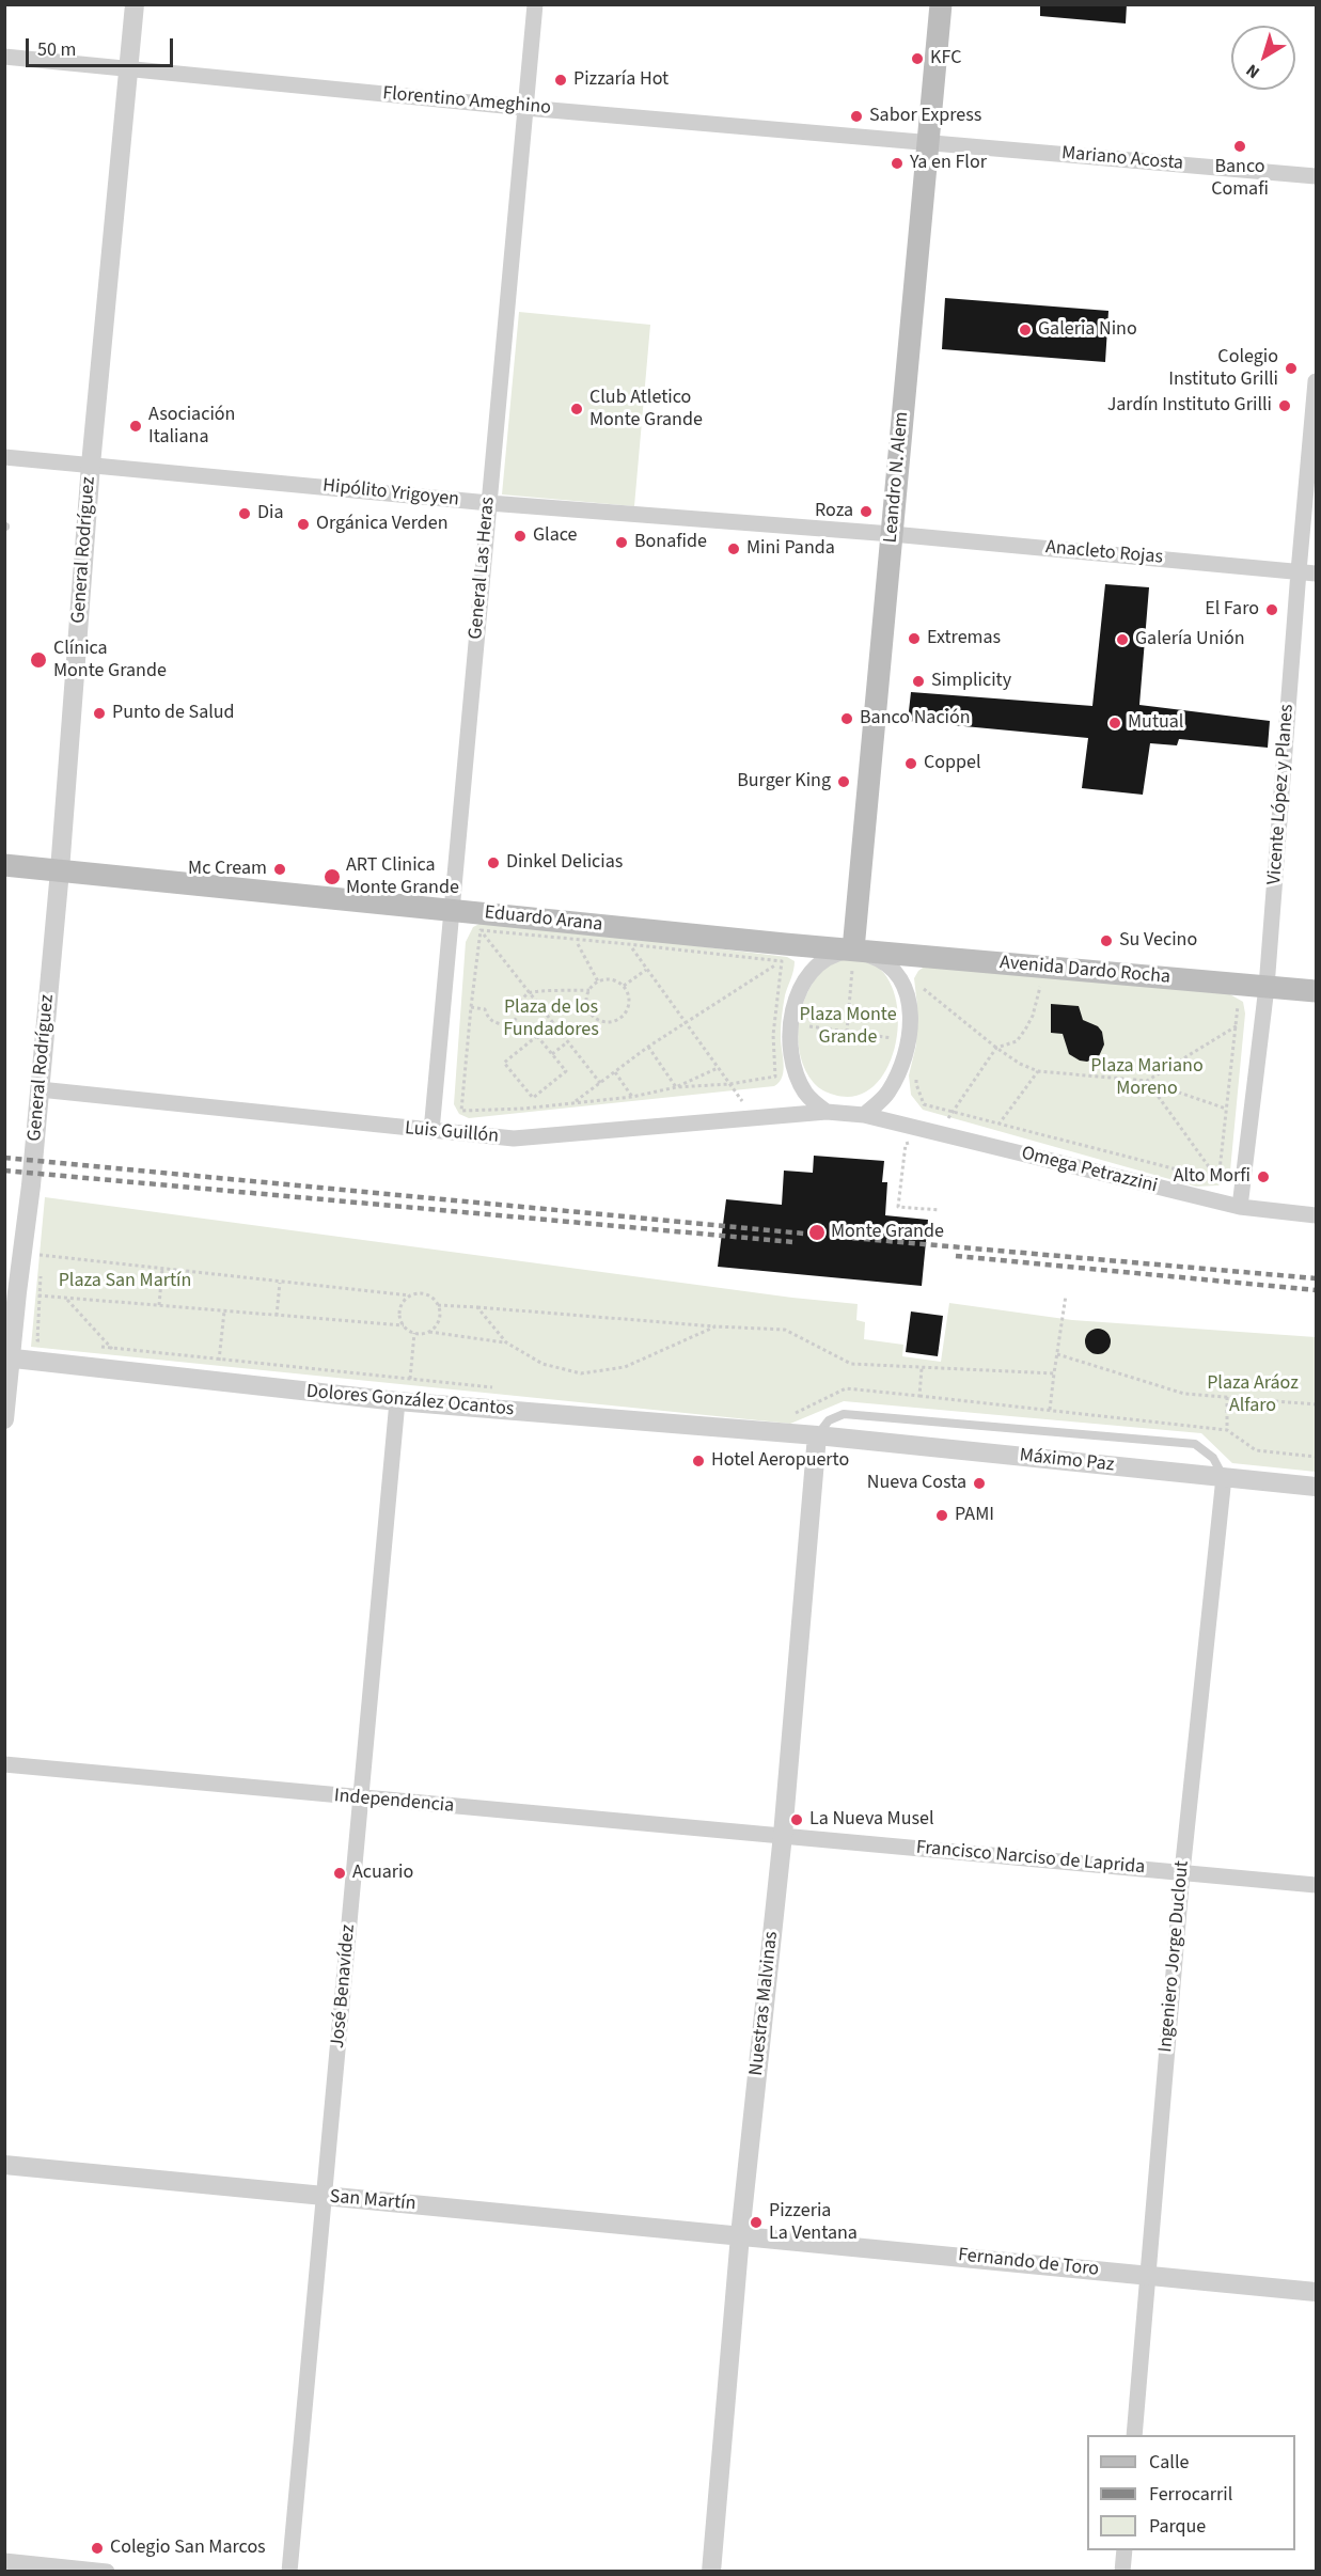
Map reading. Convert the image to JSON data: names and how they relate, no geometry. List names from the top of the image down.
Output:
{
  "streets": {
    "main road": ["Leandro N. Alem", "Eduardo Arana", "Avenida Dardo Rocha"],
    "street": [
      "Florentino Ameghino",
      "Mariano Acosta",
      "Hipólito Yrigoyen",
      "General Rodríguez",
      "Anacleto Rojas",
      "General Las Heras",
      "Vicente López y Planes",
      "Luis Guillón",
      "Omega Petrazzini",
      "Dolores González Ocantos",
      "Máximo Paz",
      "Independencia",
      "Francisco Narciso de Laprida",
      "Ingeniero Jorge Duclout",
      "José Benavídez",
      "Nuestras Malvinas",
      "San Martín",
      "Fernando de Toro"
    ]
  },
  "crossings": [
    ["Florentino Ameghino", "Mariano Acosta"],
    ["Florentino Ameghino", "Leandro N. Alem"],
    ["Florentino Ameghino", "General Rodríguez"],
    ["Florentino Ameghino", "General Las Heras"],
    ["Mariano Acosta", "Leandro N. Alem"],
    ["Leandro N. Alem", "Hipólito Yrigoyen"],
    ["Leandro N. Alem", "Anacleto Rojas"],
    ["Leandro N. Alem", "Eduardo Arana"],
    ["Leandro N. Alem", "Avenida Dardo Rocha"],
    ["Hipólito Yrigoyen", "General Rodríguez"],
    ["Hipólito Yrigoyen", "Anacleto Rojas"],
    ["Hipólito Yrigoyen", "General Las Heras"],
    ["General Rodríguez", "Eduardo Arana"],
    ["General Rodríguez", "Luis Guillón"],
    ["General Rodríguez", "Dolores González Ocantos"],
    ["Anacleto Rojas", "Vicente López y Planes"],
    ["General Las Heras", "Eduardo Arana"],
    ["General Las Heras", "Luis Guillón"],
    ["Vicente López y Planes", "Avenida Dardo Rocha"],
    ["Vicente López y Planes", "Omega Petrazzini"],
    ["Eduardo Arana", "Avenida Dardo Rocha"],
    ["Luis Guillón", "Omega Petrazzini"],
    ["Dolores González Ocantos", "Máximo Paz"],
    ["Dolores González Ocantos", "José Benavídez"],
    ["Dolores González Ocantos", "Nuestras Malvinas"],
    ["Máximo Paz", "Ingeniero Jorge Duclout"],
    ["Máximo Paz", "Nuestras Malvinas"],
    ["Independencia", "Francisco Narciso de Laprida"],
    ["Independencia", "José Benavídez"],
    ["Independencia", "Nuestras Malvinas"],
    ["Francisco Narciso de Laprida", "Ingeniero Jorge Duclout"],
    ["Francisco Narciso de Laprida", "Nuestras Malvinas"],
    ["Ingeniero Jorge Duclout", "Fernando de Toro"],
    ["José Benavídez", "San Martín"],
    ["Nuestras Malvinas", "San Martín"],
    ["Nuestras Malvinas", "Fernando de Toro"],
    ["San Martín", "Fernando de Toro"]
  ],
  "parks": [
    "Plaza de los Fundadores",
    "Plaza Monte Grande",
    "Plaza Mariano Moreno",
    "Plaza San Martín",
    "Plaza Aráoz Alfaro"
  ],
  "places": [
    "KFC",
    "Pizzaría Hot",
    "Sabor Express",
    "Banco Comafi",
    "Ya en Flor",
    "Galeria Nino",
    "Colegio Instituto Grilli",
    "Jardín Instituto Grilli",
    "Club Atletico Monte Grande",
    "Asociación Italiana",
    "Roza",
    "Dia",
    "Orgánica Verden",
    "Glace",
    "Bonafide",
    "Mini Panda",
    "El Faro",
    "Extremas",
    "Galería Unión",
    "Clínica Monte Grande",
    "Simplicity",
    "Punto de Salud",
    "Banco Nación",
    "Mutual",
    "Coppel",
    "Burger King",
    "Dinkel Delicias",
    "Mc Cream",
    "ART Clinica Monte Grande",
    "Su Vecino",
    "Alto Morfi",
    "Monte Grande",
    "Hotel Aeropuerto",
    "Nueva Costa",
    "PAMI",
    "La Nueva Musel",
    "Acuario",
    "Pizzeria La Ventana",
    "Colegio San Marcos"
  ],
  "legend": ["Calle", "Ferrocarril", "Parque"],
  "scale_bar": "50 m",
  "north": "bottom left"
}
